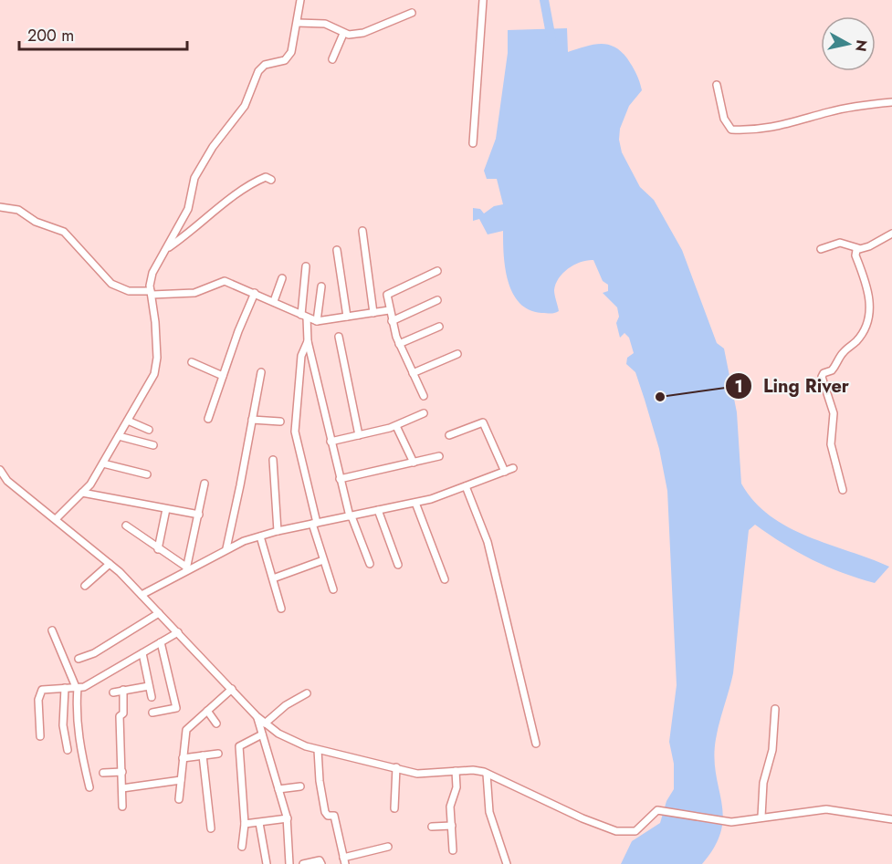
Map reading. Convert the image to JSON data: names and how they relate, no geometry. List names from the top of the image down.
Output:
{
  "places": ["Ling River"],
  "scale_bar": "200 m",
  "north": "right"
}
